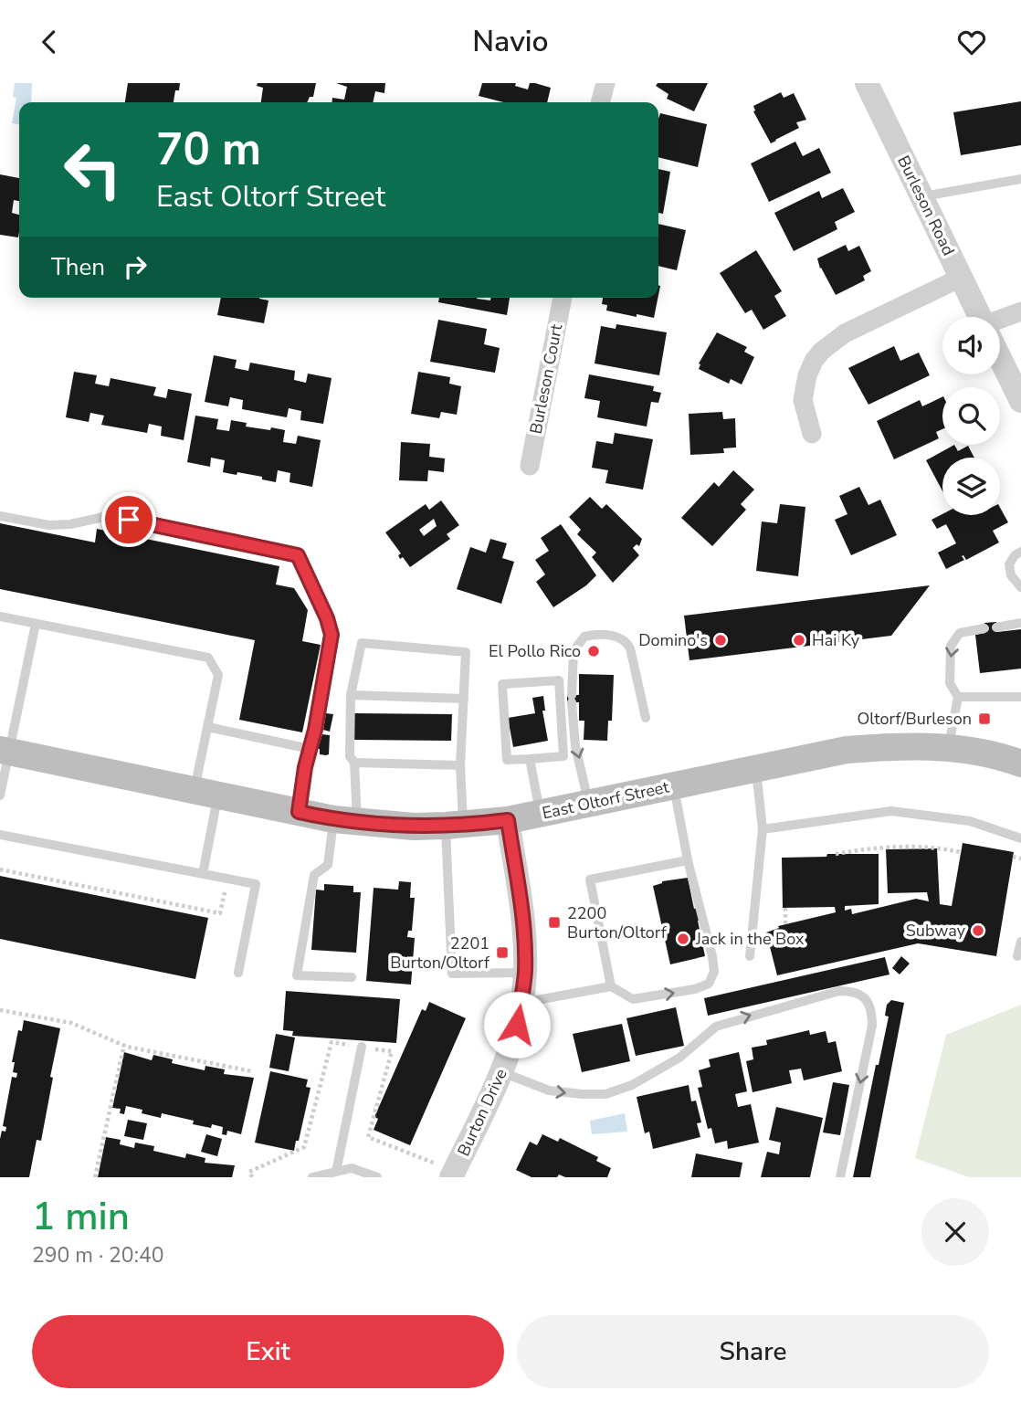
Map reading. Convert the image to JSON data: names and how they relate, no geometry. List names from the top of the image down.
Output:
{
  "streets": {
    "main road": ["East Oltorf Street"],
    "street": ["Burleson Road", "Burleson Court", "Burton Drive"]
  },
  "crossings": [
    ["East Oltorf Street", "Burton Drive"]
  ],
  "places": {
    "other": [
      "Domino's",
      "Hai Ky",
      "El Pollo Rico",
      "Subway",
      "Jack in the Box"
    ],
    "transit": ["Oltorf/Burleson", "2200 Burton/Oltorf", "2201 Burton/Oltorf"]
  },
  "page": {
    "header": "Navio",
    "turn": ["70 m", "East Oltorf Street"],
    "then": "Then",
    "heading": ["1 min", "290 m · 20:40"],
    "buttons": ["Exit", "Share"]
  }
}
